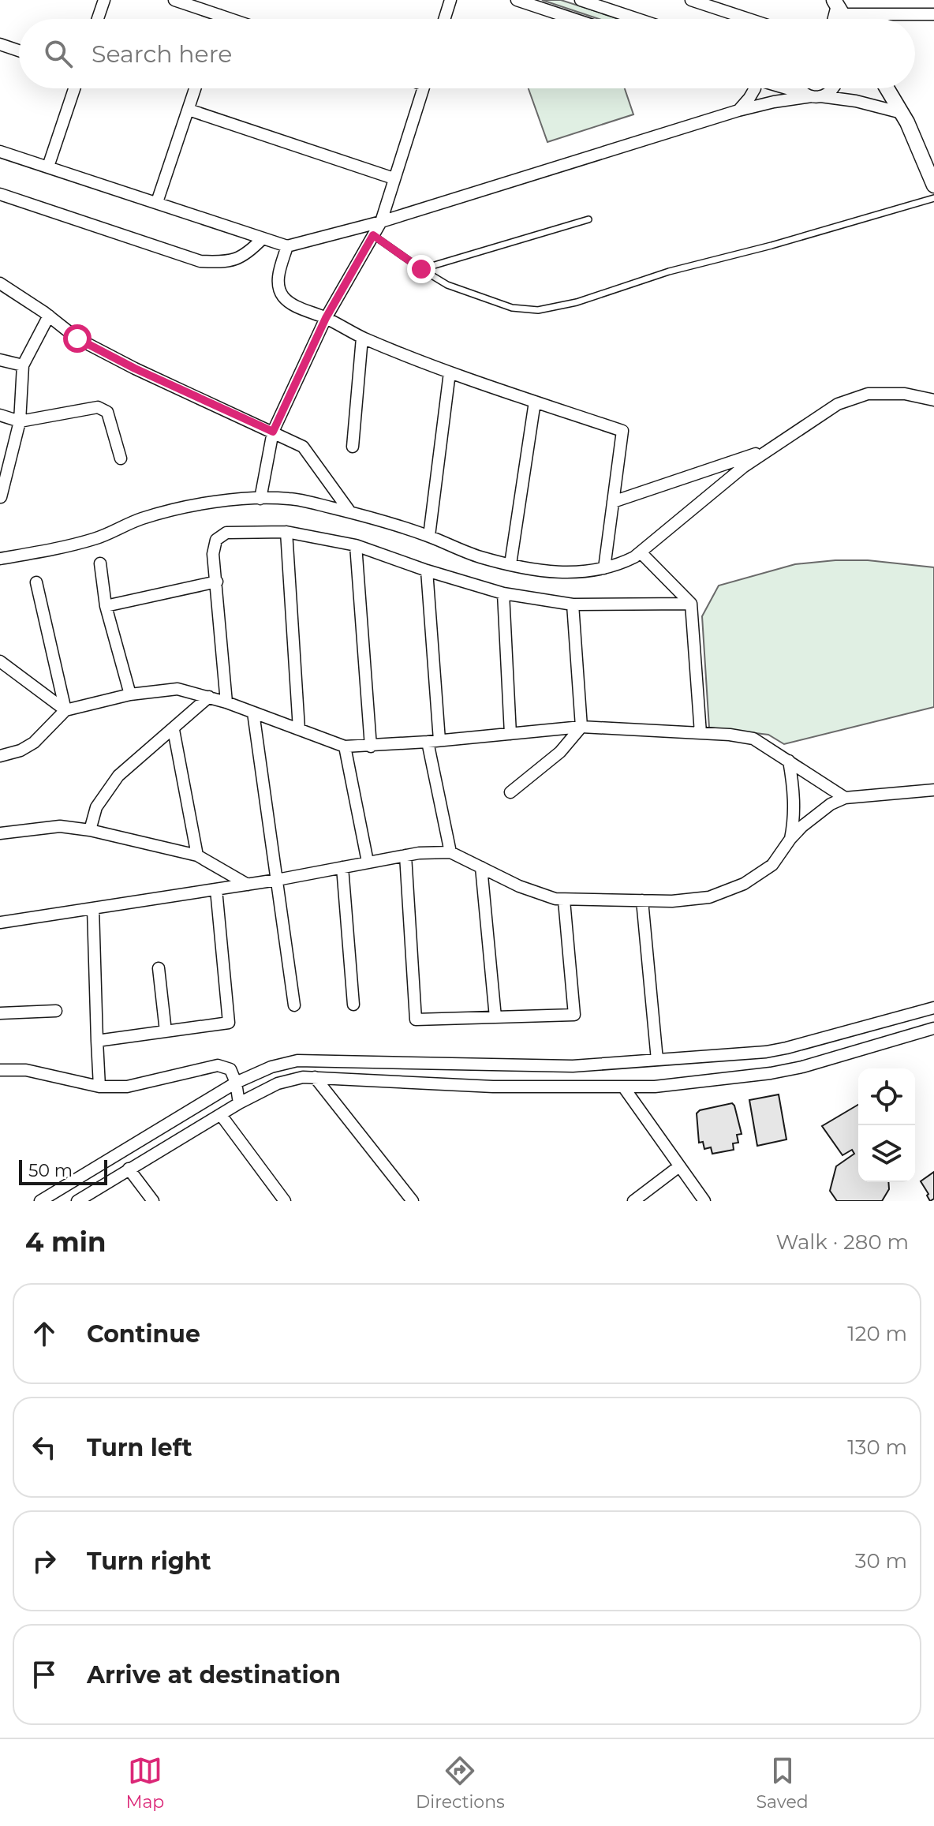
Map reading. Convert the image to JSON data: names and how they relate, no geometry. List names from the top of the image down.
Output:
{
  "scale_bar": "50 m",
  "page": {
    "search": "Search here",
    "scale": "50 m",
    "heading": ["4 min", "Walk · 280 m"],
    "list": [
      ["Continue", "120 m"],
      ["Turn left", "130 m"],
      ["Turn right", "30 m"],
      "Arrive at destination"
    ],
    "nav": ["Map", "Directions", "Saved"]
  }
}
